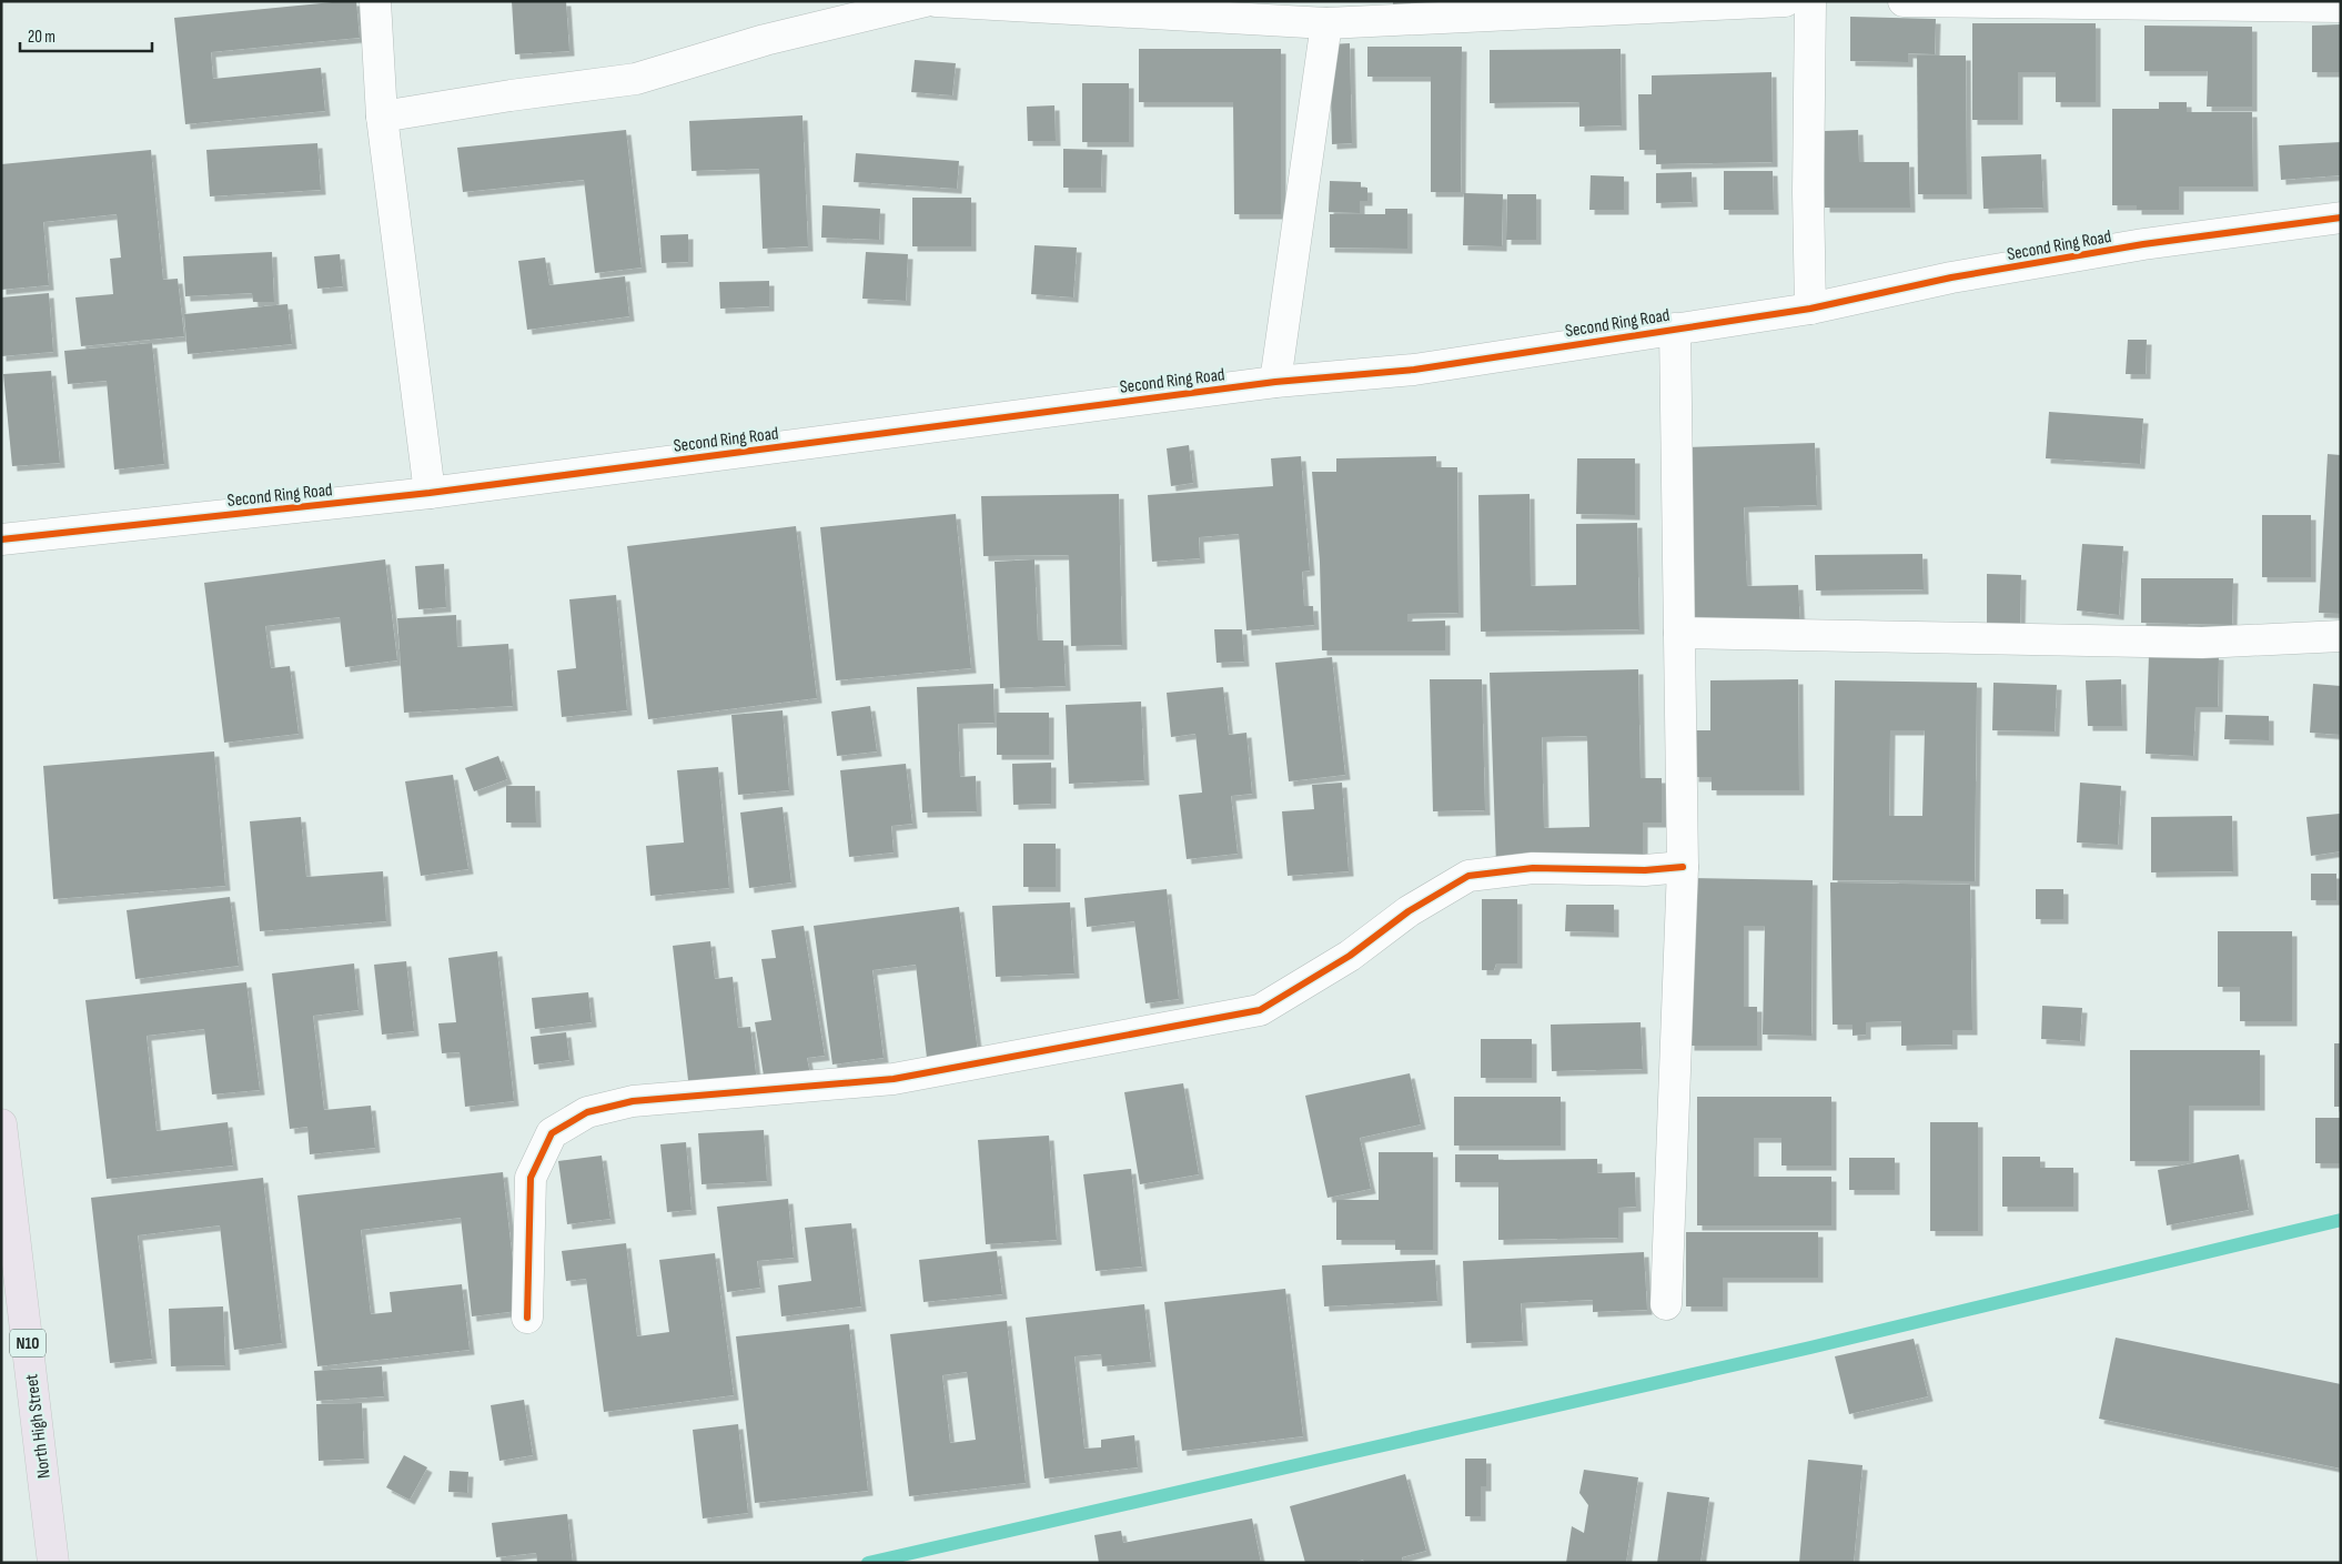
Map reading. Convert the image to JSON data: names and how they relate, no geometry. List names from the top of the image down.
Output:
{
  "streets": {
    "highway": ["N10", "North High Street"],
    "street": ["Second Ring Road"]
  },
  "scale_bar": "20 m"
}
